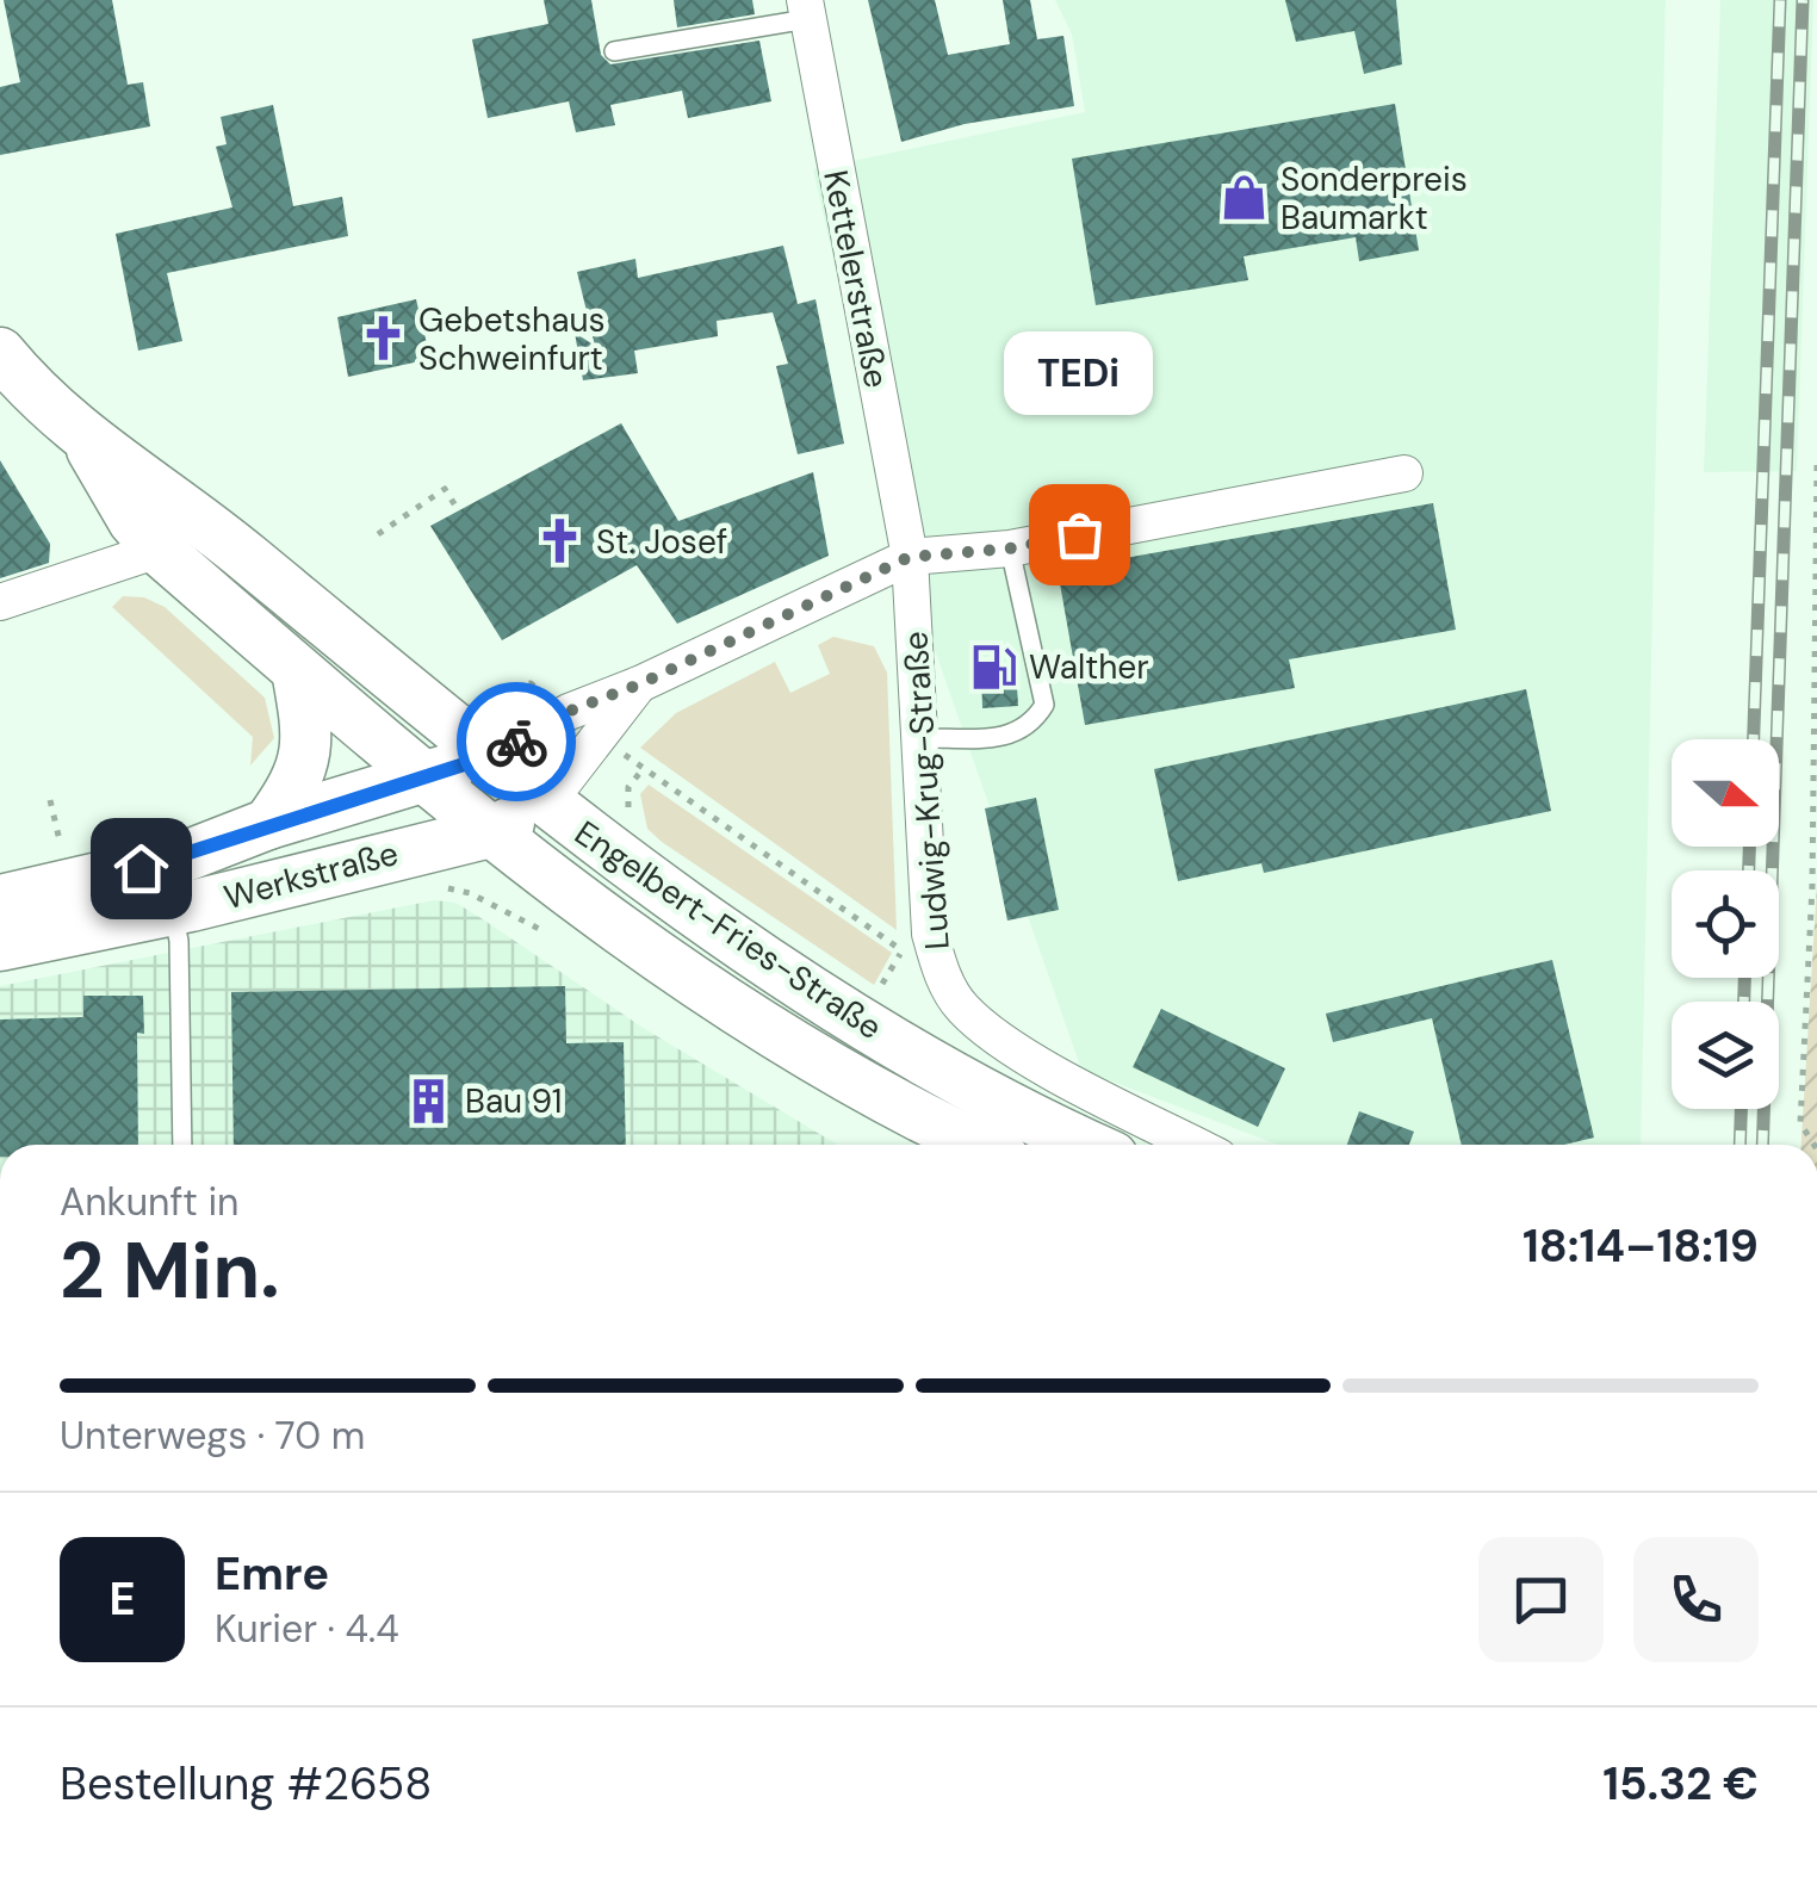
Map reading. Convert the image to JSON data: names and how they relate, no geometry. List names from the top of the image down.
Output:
{
  "streets": {
    "main road": ["Werkstraße", "Engelbert-Fries-Straße"],
    "street": ["Kettelerstraße", "Ludwig-Krug-Straße"]
  },
  "crossings": [
    ["Kettelerstraße", "Ludwig-Krug-Straße"],
    ["Werkstraße", "Engelbert-Fries-Straße"]
  ],
  "places": {
    "shop": ["Sonderpreis Baumarkt"],
    "church": ["Gebetshaus Schweinfurt", "St. Josef"],
    "other": ["TEDi"],
    "fuel station": ["Walther"],
    "building": ["Bau 91"]
  },
  "north": "right",
  "page": {
    "bubble": "TEDi",
    "heading": ["2 Min.", "Ankunft in", "18:14–18:19"],
    "panel": [
      "Emre",
      "Kurier · 4.4",
      "Bestellung #2658",
      "15.32 €"
    ],
    "bar": "Unterwegs · 70 m",
    "round": "E"
  }
}
